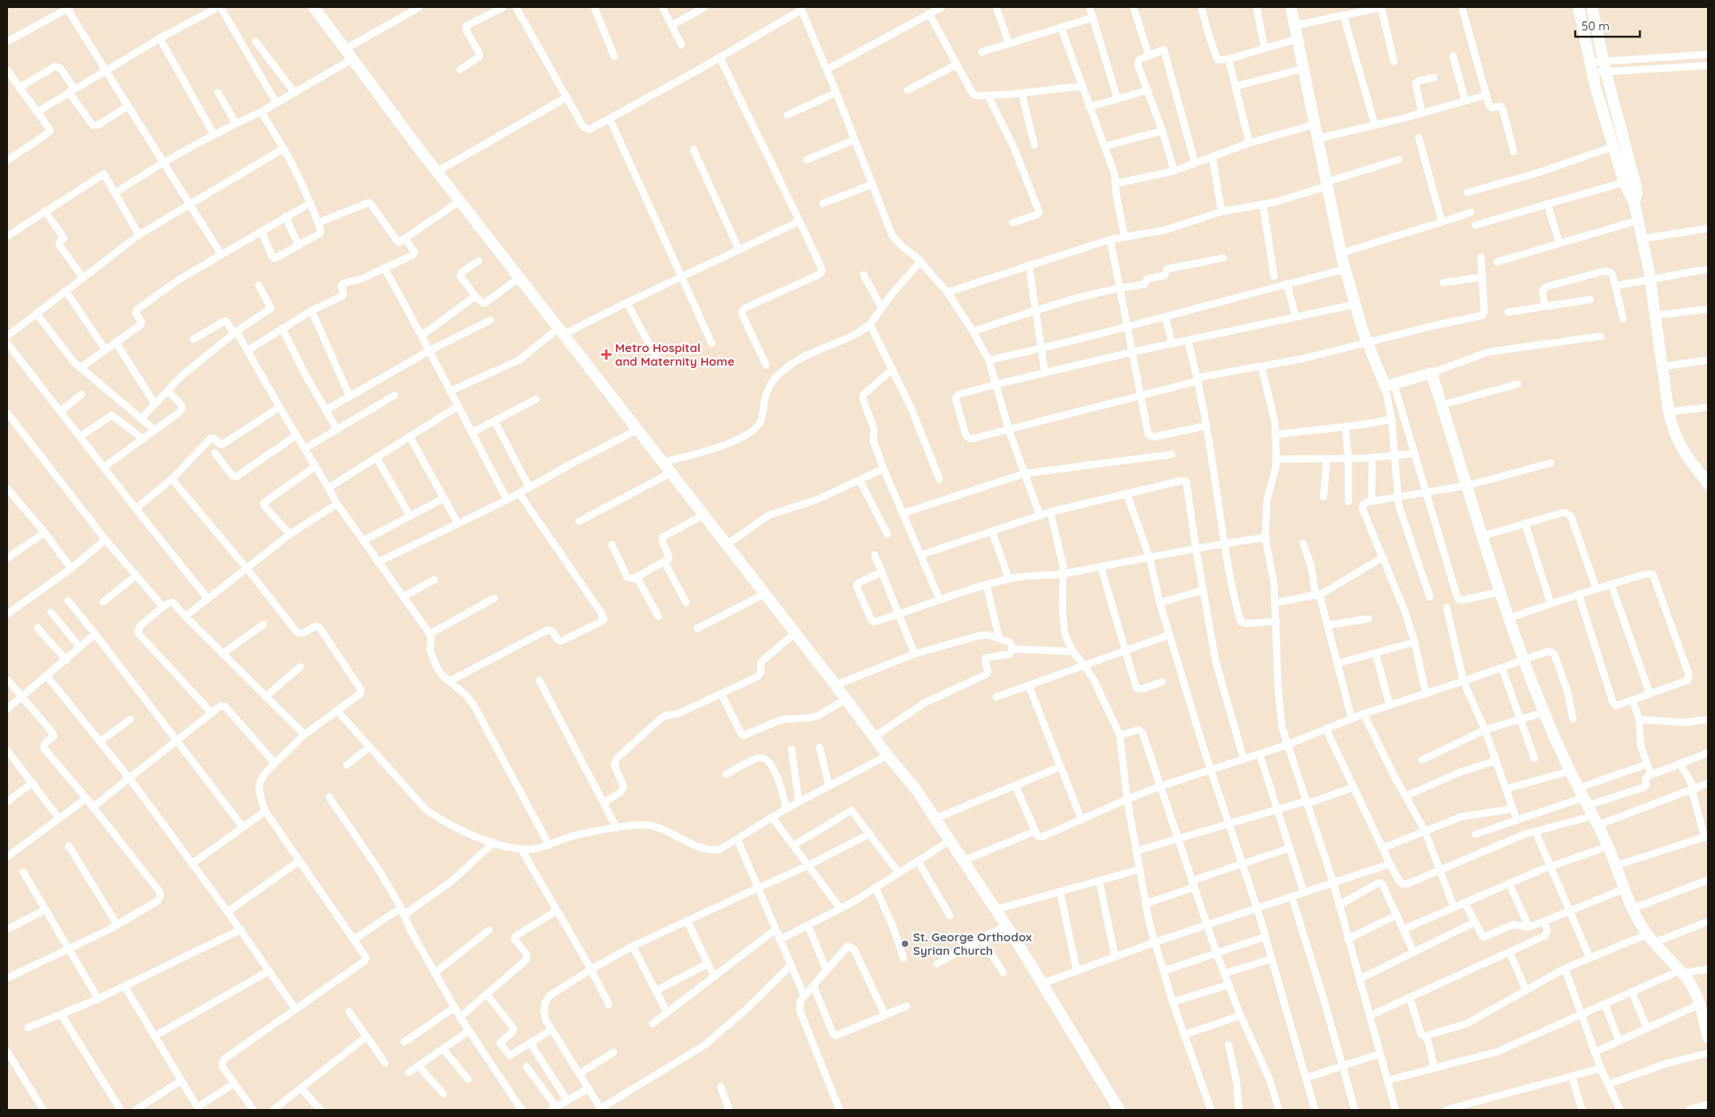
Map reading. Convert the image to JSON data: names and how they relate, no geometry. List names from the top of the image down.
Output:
{
  "places": {
    "health": ["Metro Hospital and Maternity Home"],
    "other": ["St. George Orthodox Syrian Church"]
  },
  "scale_bar": "50 m"
}
